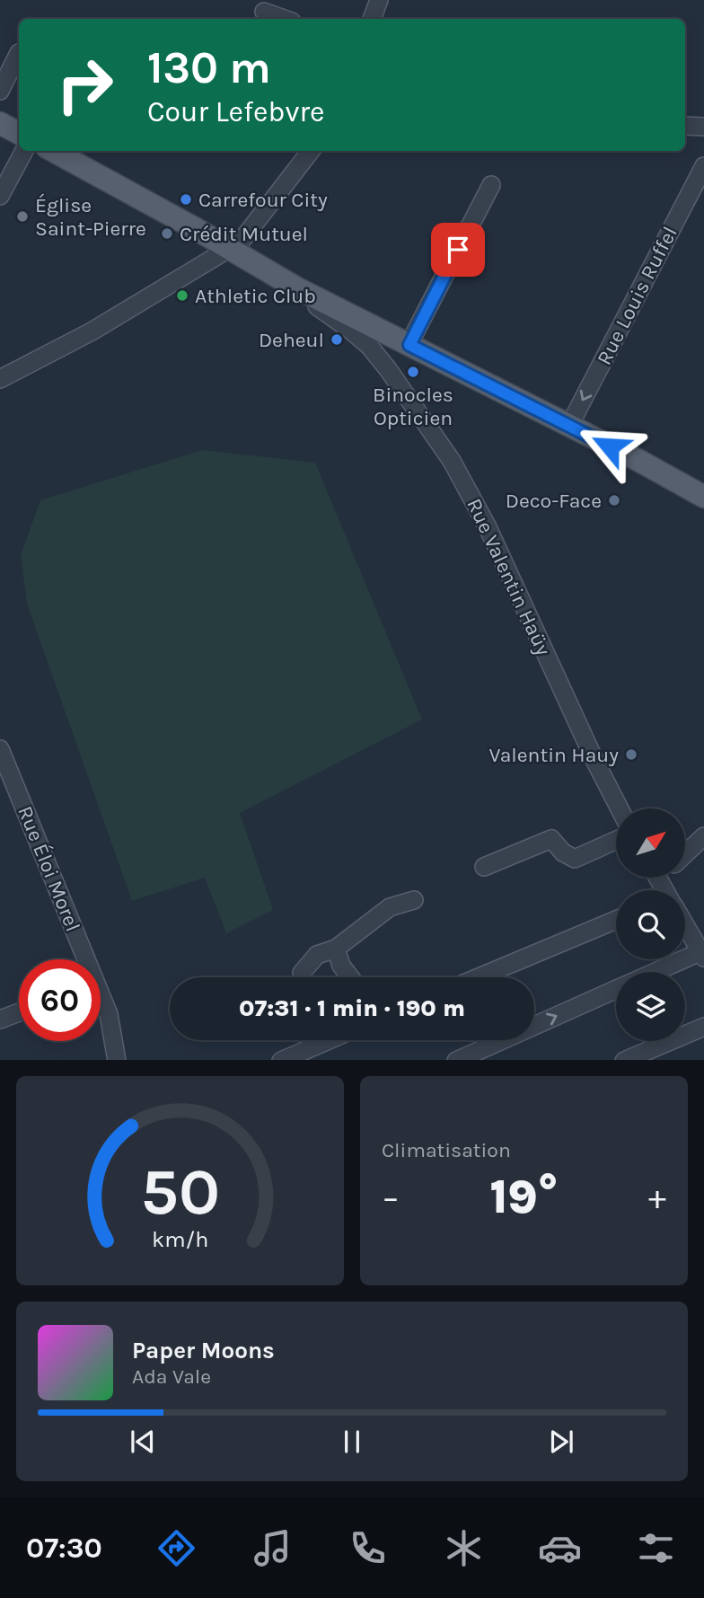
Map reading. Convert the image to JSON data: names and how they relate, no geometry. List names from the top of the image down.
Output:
{
  "streets": {
    "street": ["Rue Louis Ruffel", "Rue Valentin Haüy", "Rue Éloi Morel"]
  },
  "one_way": ["Rue Louis Ruffel"],
  "places": [
    "Carrefour City",
    "Église Saint-Pierre",
    "Crédit Mutuel",
    "Athletic Club",
    "Deheul",
    "Binocles Opticien",
    "Deco-Face",
    "Valentin Hauy"
  ],
  "north": "top right",
  "page": {
    "turn": ["130 m", "Cour Lefebvre"],
    "limit": "60",
    "trip": "07:31 · 1 min · 190 m",
    "tile": "Climatisation",
    "heat": ["−", "19°", "+"],
    "song": ["Paper Moons", "Ada Vale"],
    "tabs": "07:30",
    "gauge": ["50", "km/h"]
  }
}
